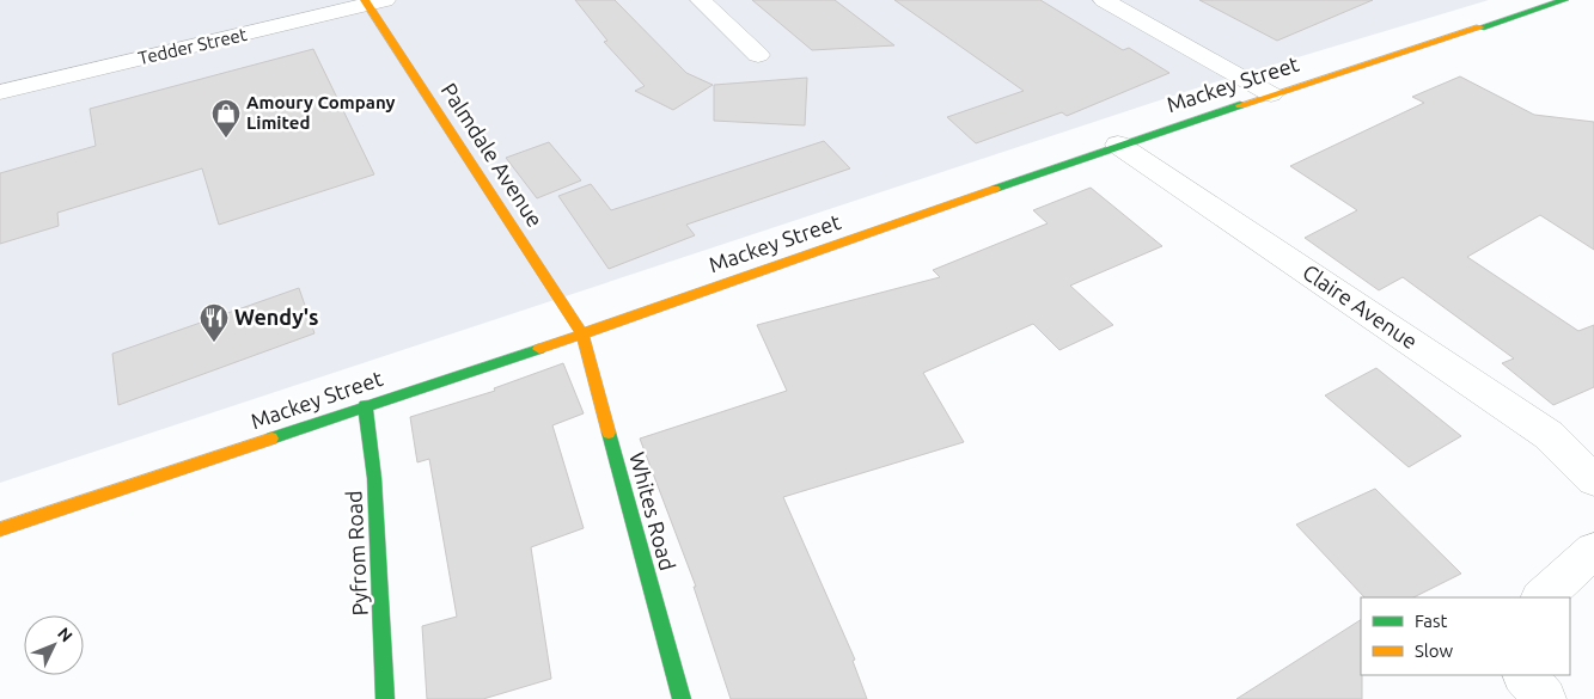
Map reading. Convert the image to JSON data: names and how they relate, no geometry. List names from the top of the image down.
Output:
{
  "streets": {
    "main road": [
      "Mackey Street",
      "Palmdale Avenue",
      "Whites Road",
      "Pyfrom Road"
    ],
    "street": ["Tedder Street", "Claire Avenue"]
  },
  "crossings": [
    ["Tedder Street", "Palmdale Avenue"],
    ["Mackey Street", "Palmdale Avenue"],
    ["Mackey Street", "Claire Avenue"],
    ["Mackey Street", "Whites Road"],
    ["Mackey Street", "Pyfrom Road"],
    ["Palmdale Avenue", "Whites Road"]
  ],
  "places": {
    "shop": ["Amoury Company Limited"],
    "restaurant": ["Wendy's"]
  },
  "legend": ["Fast", "Slow"],
  "north": "top right"
}
